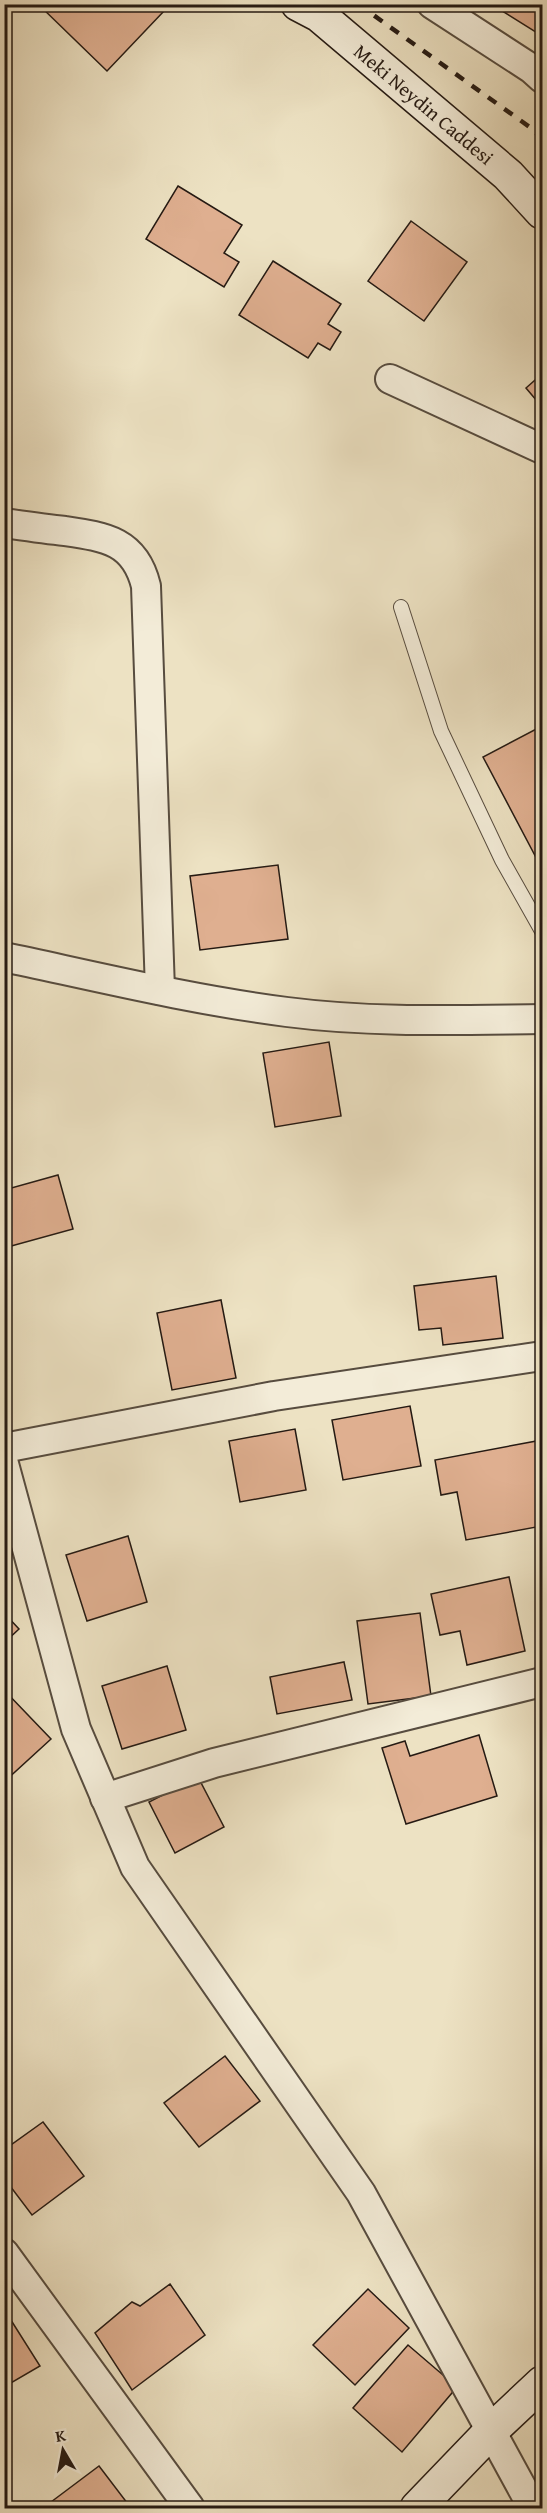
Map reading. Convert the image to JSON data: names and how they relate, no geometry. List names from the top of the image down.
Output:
{
  "streets": {
    "street": ["Meki Neydin Caddesi"]
  },
  "north": "top"
}
